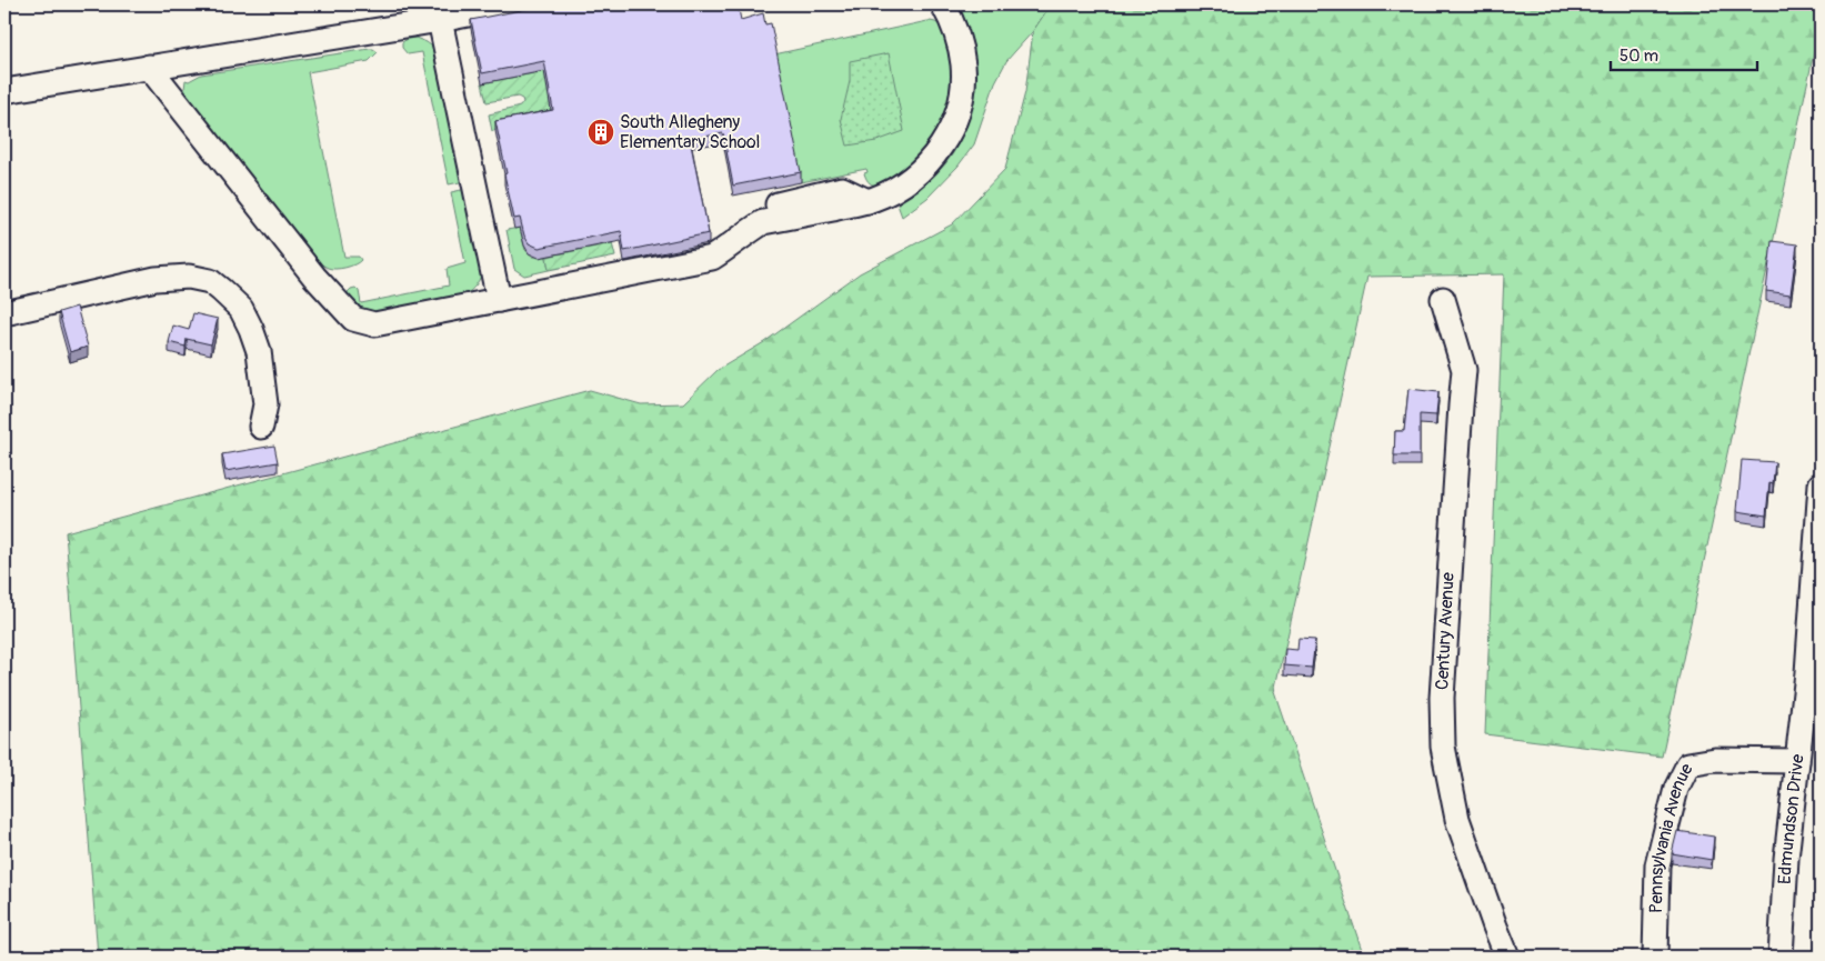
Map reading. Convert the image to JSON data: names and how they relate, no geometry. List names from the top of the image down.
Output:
{
  "streets": {
    "street": ["Century Avenue", "Edmundson Drive", "Pennsylvania Avenue"]
  },
  "crossings": [
    ["Edmundson Drive", "Pennsylvania Avenue"]
  ],
  "places": {
    "building": ["South Allegheny Elementary School"]
  },
  "scale_bar": "50 m"
}
